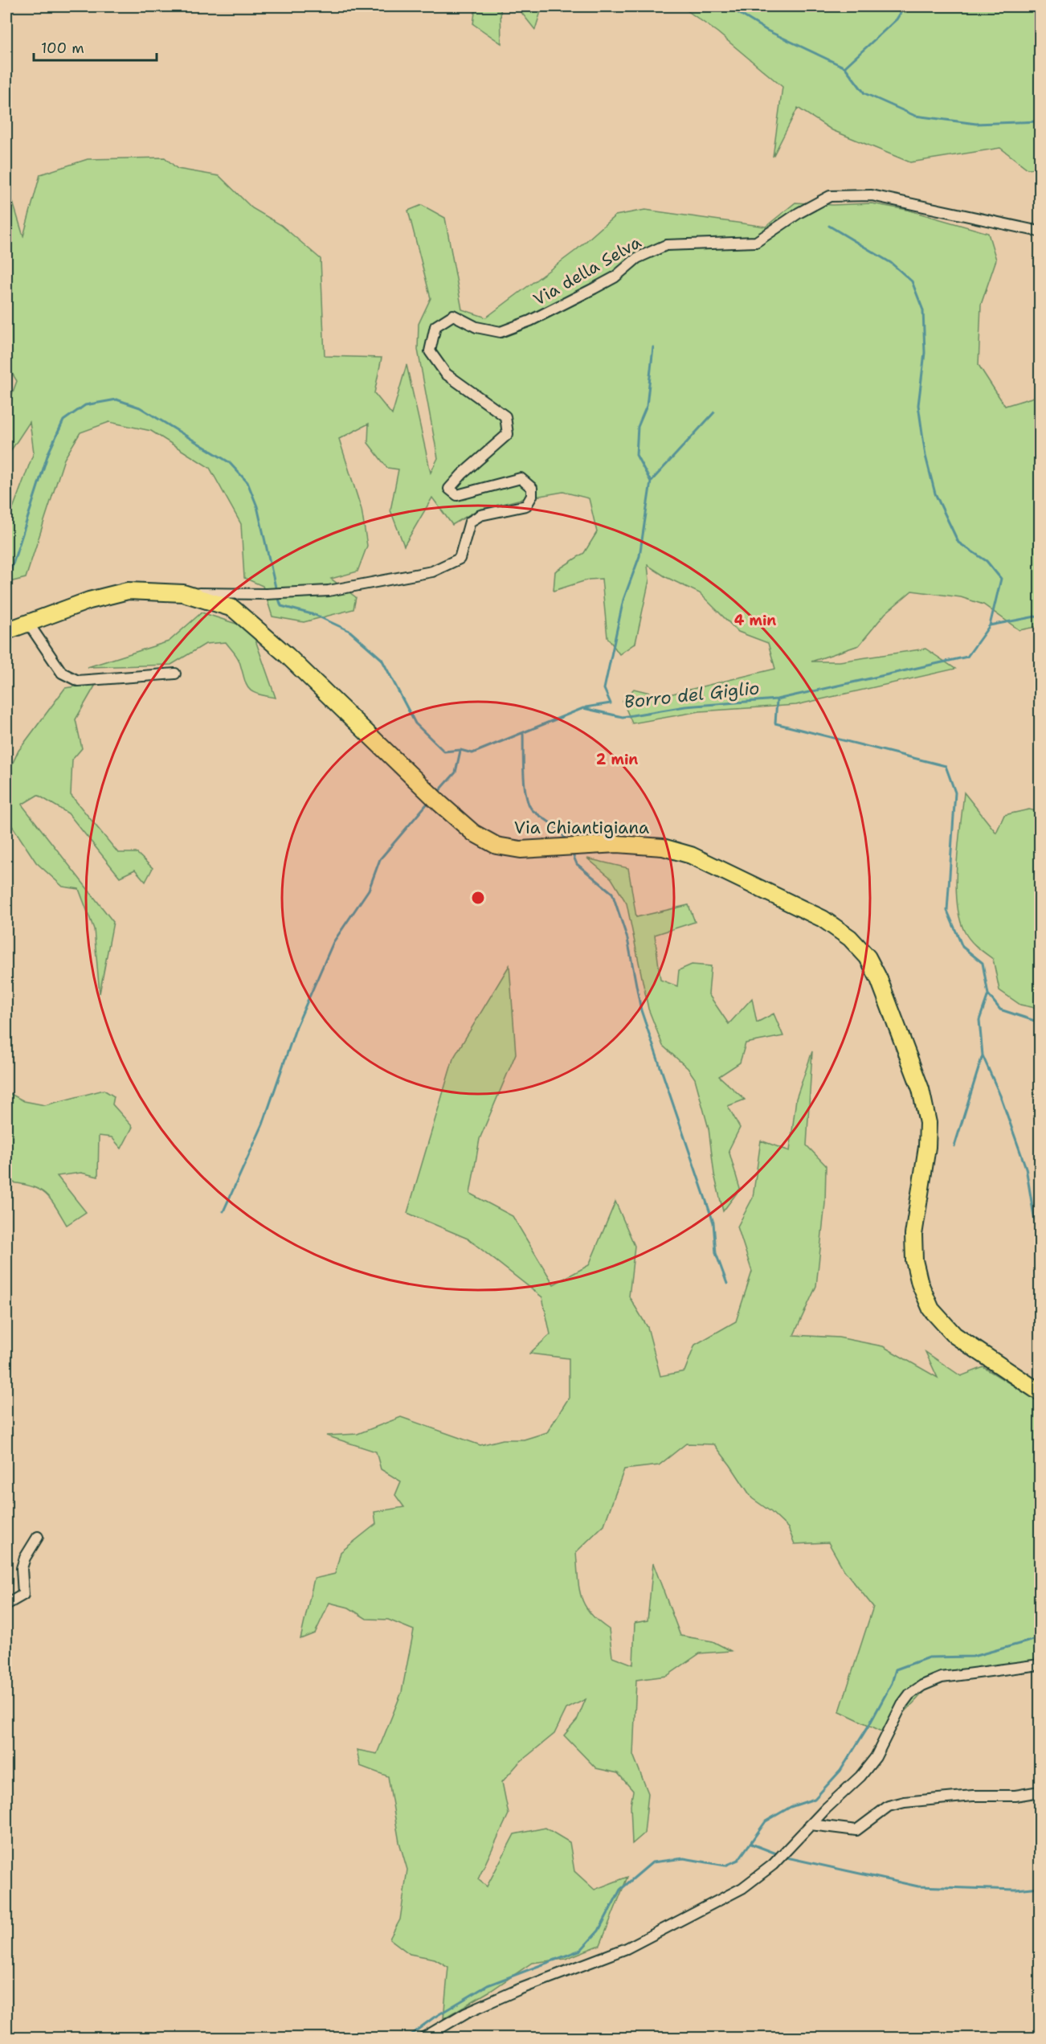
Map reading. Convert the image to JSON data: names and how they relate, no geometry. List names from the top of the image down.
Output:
{
  "streets": {
    "main road": ["Via Chiantigiana"],
    "street": ["Via della Selva"]
  },
  "crossings": [
    ["Via della Selva", "Via Chiantigiana"]
  ],
  "water": ["Borro del Giglio"],
  "scale_bar": "100 m",
  "rings": ["4 min", "2 min"]
}
